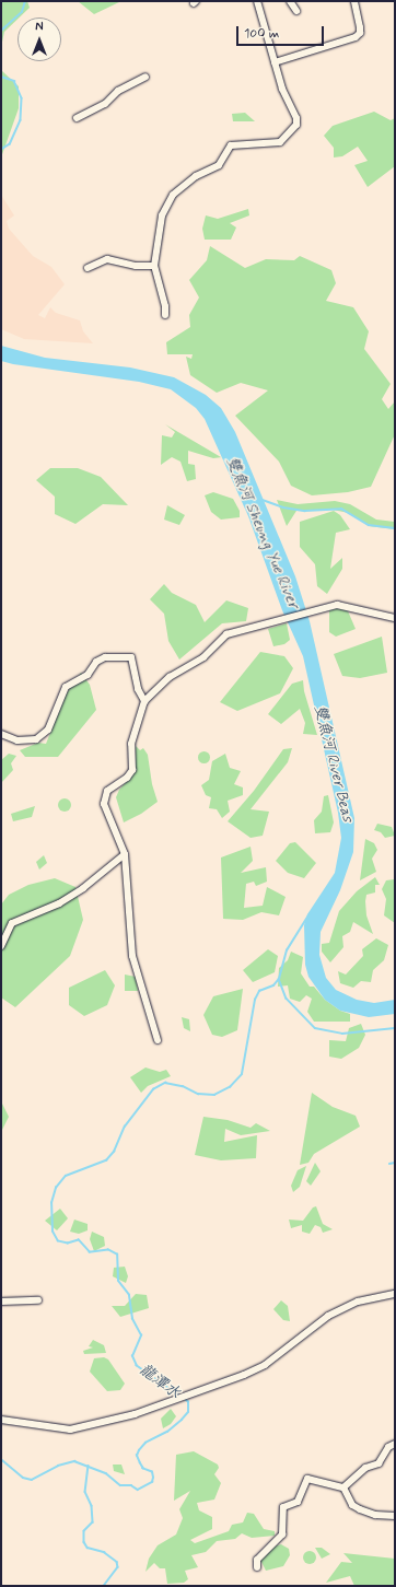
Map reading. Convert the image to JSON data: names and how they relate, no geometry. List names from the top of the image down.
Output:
{
  "water": ["雙魚河 Sheung Yue River", "雙魚河 River Beas", "龍潭水"],
  "scale_bar": "100 m",
  "north": "top"
}
